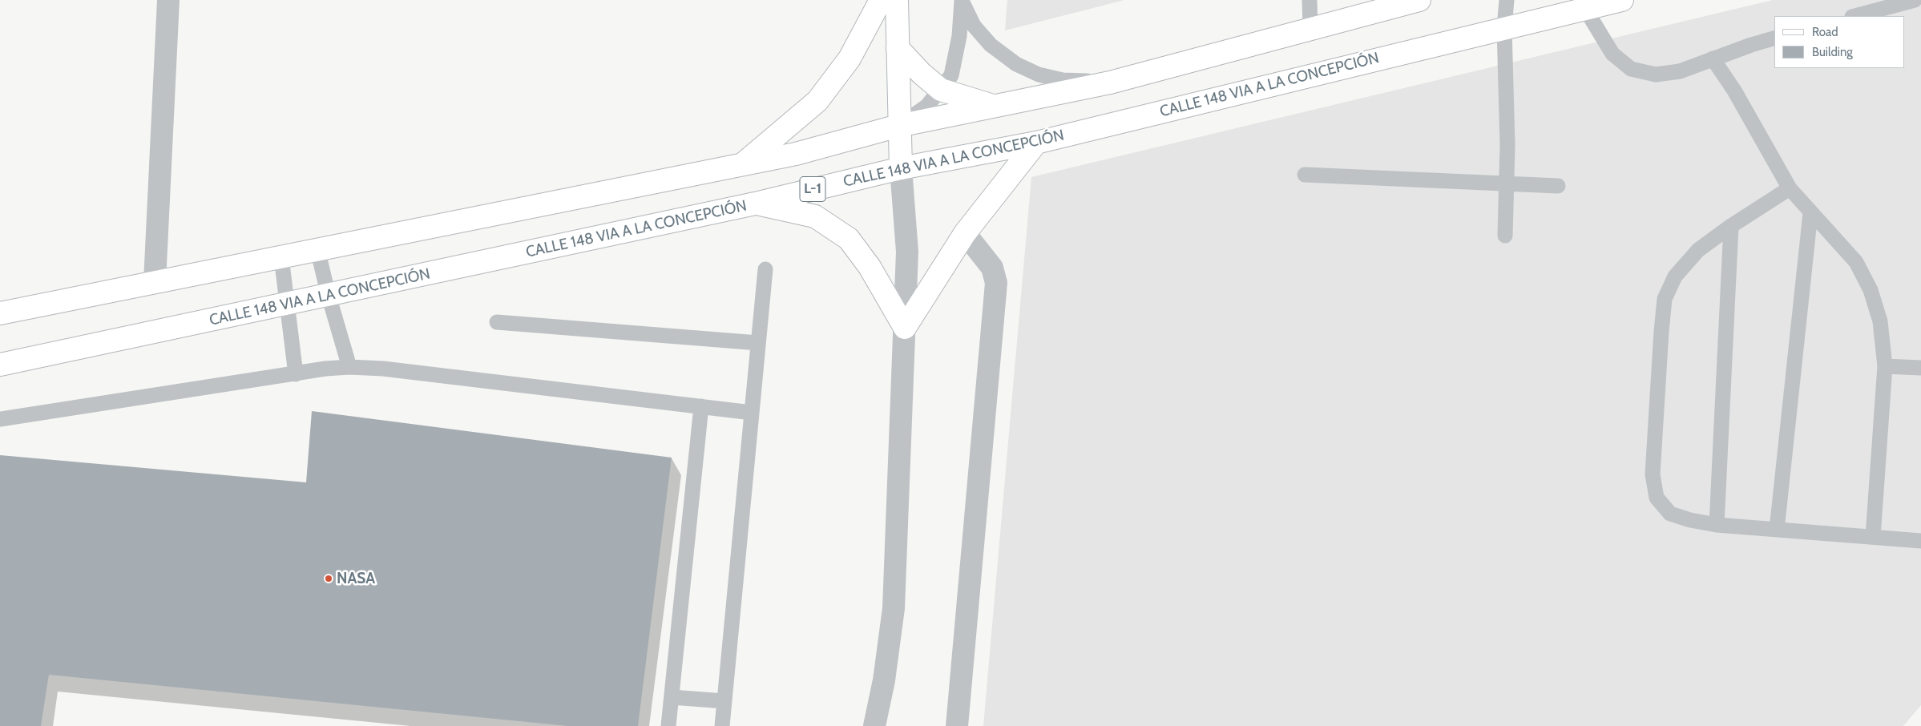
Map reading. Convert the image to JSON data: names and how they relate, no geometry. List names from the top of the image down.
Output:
{
  "streets": {
    "main road": ["CALLE 148 VIA A LA CONCEPCIÓN", "L-1"]
  },
  "places": ["NASA"],
  "legend": ["Road", "Building"]
}
